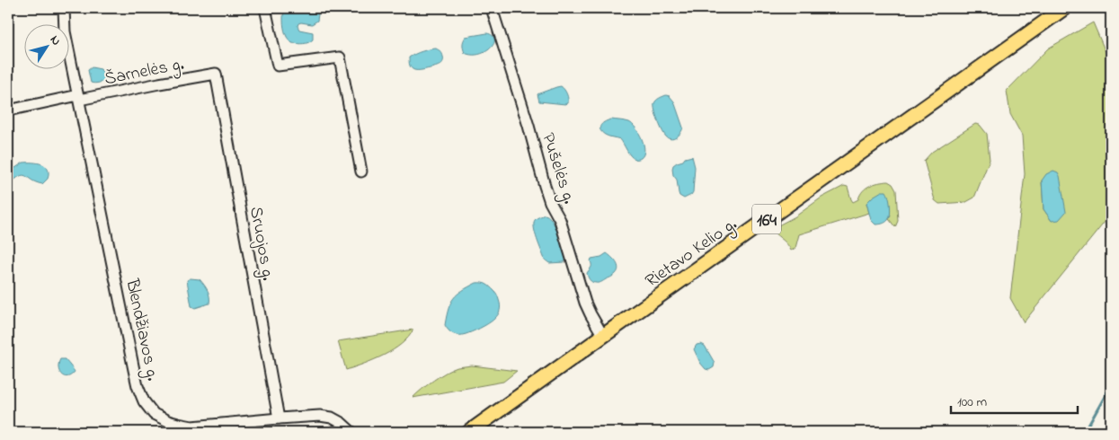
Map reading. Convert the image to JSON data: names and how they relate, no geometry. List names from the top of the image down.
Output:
{
  "streets": {
    "main road": ["164", "Rietavo Kelio g."],
    "street": [
      "Šarnelės g.",
      "Pušelės g.",
      "Sruojos g.",
      "Blendžiavos g."
    ]
  },
  "crossings": [
    ["Šarnelės g.", "Sruojos g."],
    ["Šarnelės g.", "Blendžiavos g."],
    ["Pušelės g.", "Rietavo Kelio g."],
    ["Sruojos g.", "Blendžiavos g."]
  ],
  "scale_bar": "100 m",
  "north": "top right"
}
